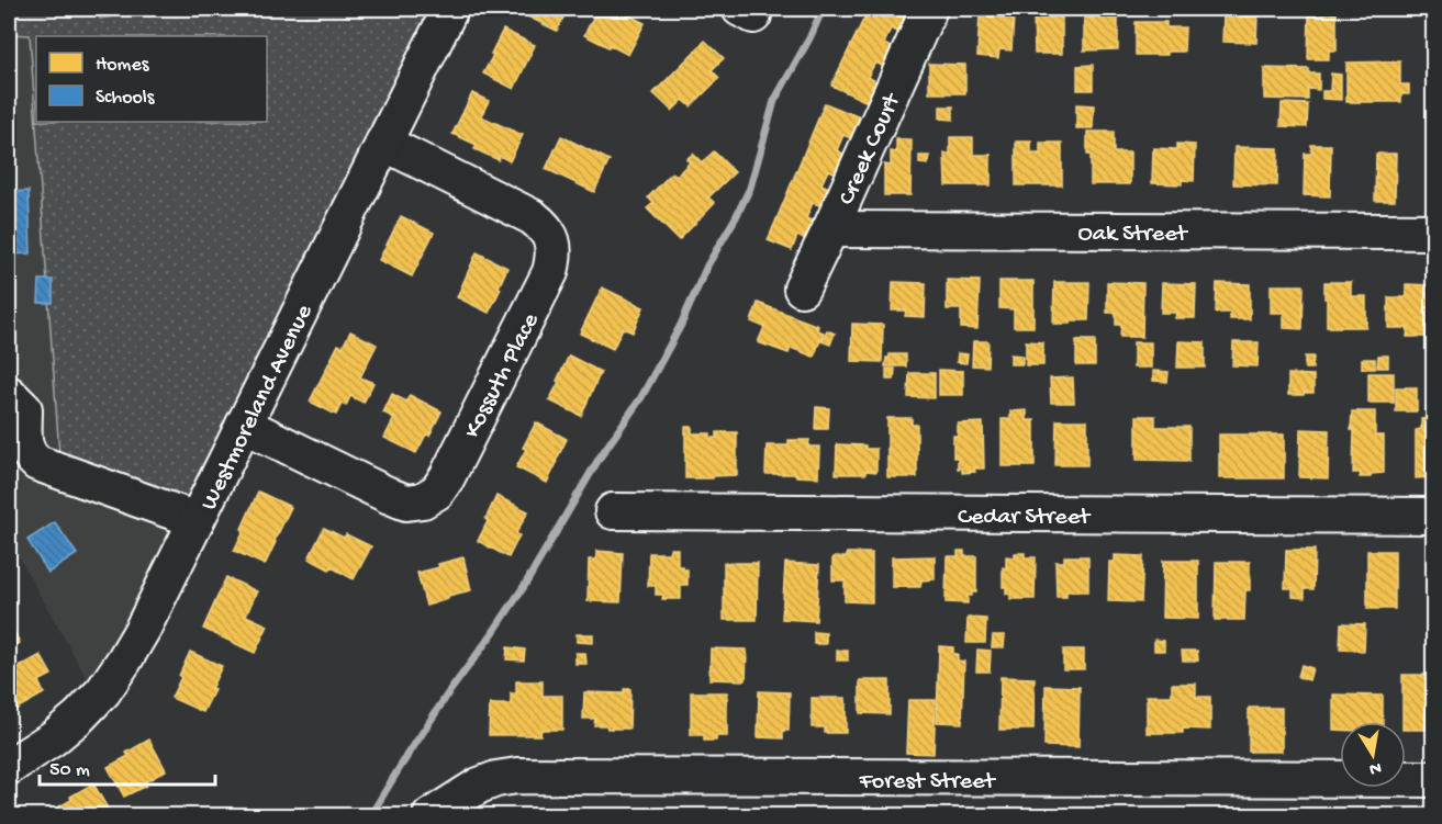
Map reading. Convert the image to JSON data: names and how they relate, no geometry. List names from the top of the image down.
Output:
{
  "streets": {
    "street": [
      "Creek Court",
      "Oak Street",
      "Kossuth Place",
      "Westmoreland Avenue",
      "Cedar Street",
      "Forest Street"
    ]
  },
  "crossings": [
    ["Creek Court", "Oak Street"],
    ["Kossuth Place", "Westmoreland Avenue"]
  ],
  "legend": ["Homes", "Schools"],
  "scale_bar": "50 m",
  "north": "bottom"
}
